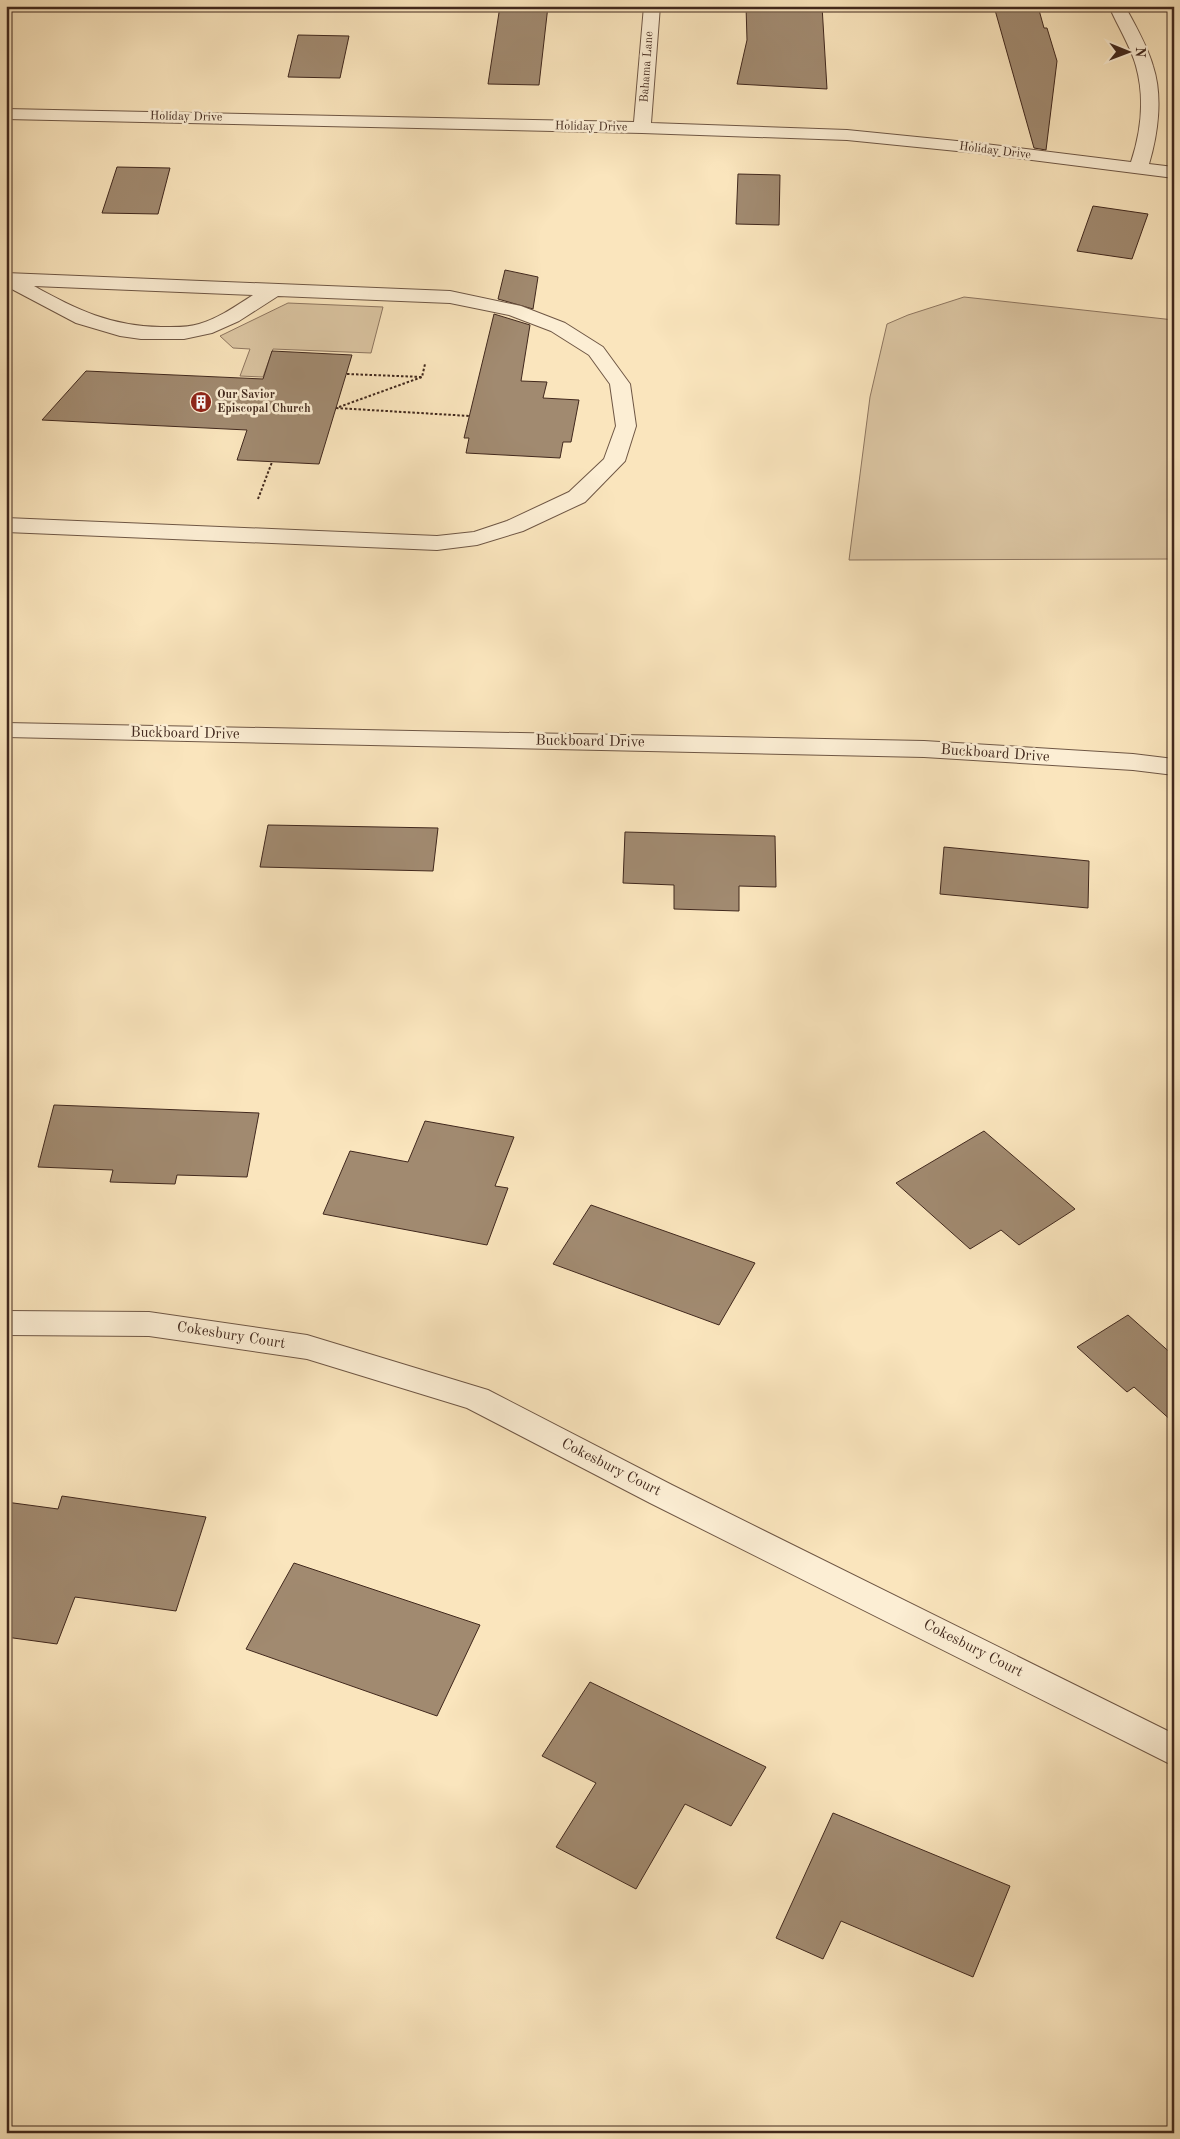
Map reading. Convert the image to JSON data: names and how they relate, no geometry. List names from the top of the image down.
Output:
{
  "streets": {
    "street": [
      "Bahama Lane",
      "Holiday Drive",
      "Buckboard Drive",
      "Cokesbury Court"
    ]
  },
  "crossings": [
    ["Bahama Lane", "Holiday Drive"]
  ],
  "places": {
    "building": ["Our Savior Episcopal Church"]
  },
  "north": "right"
}
